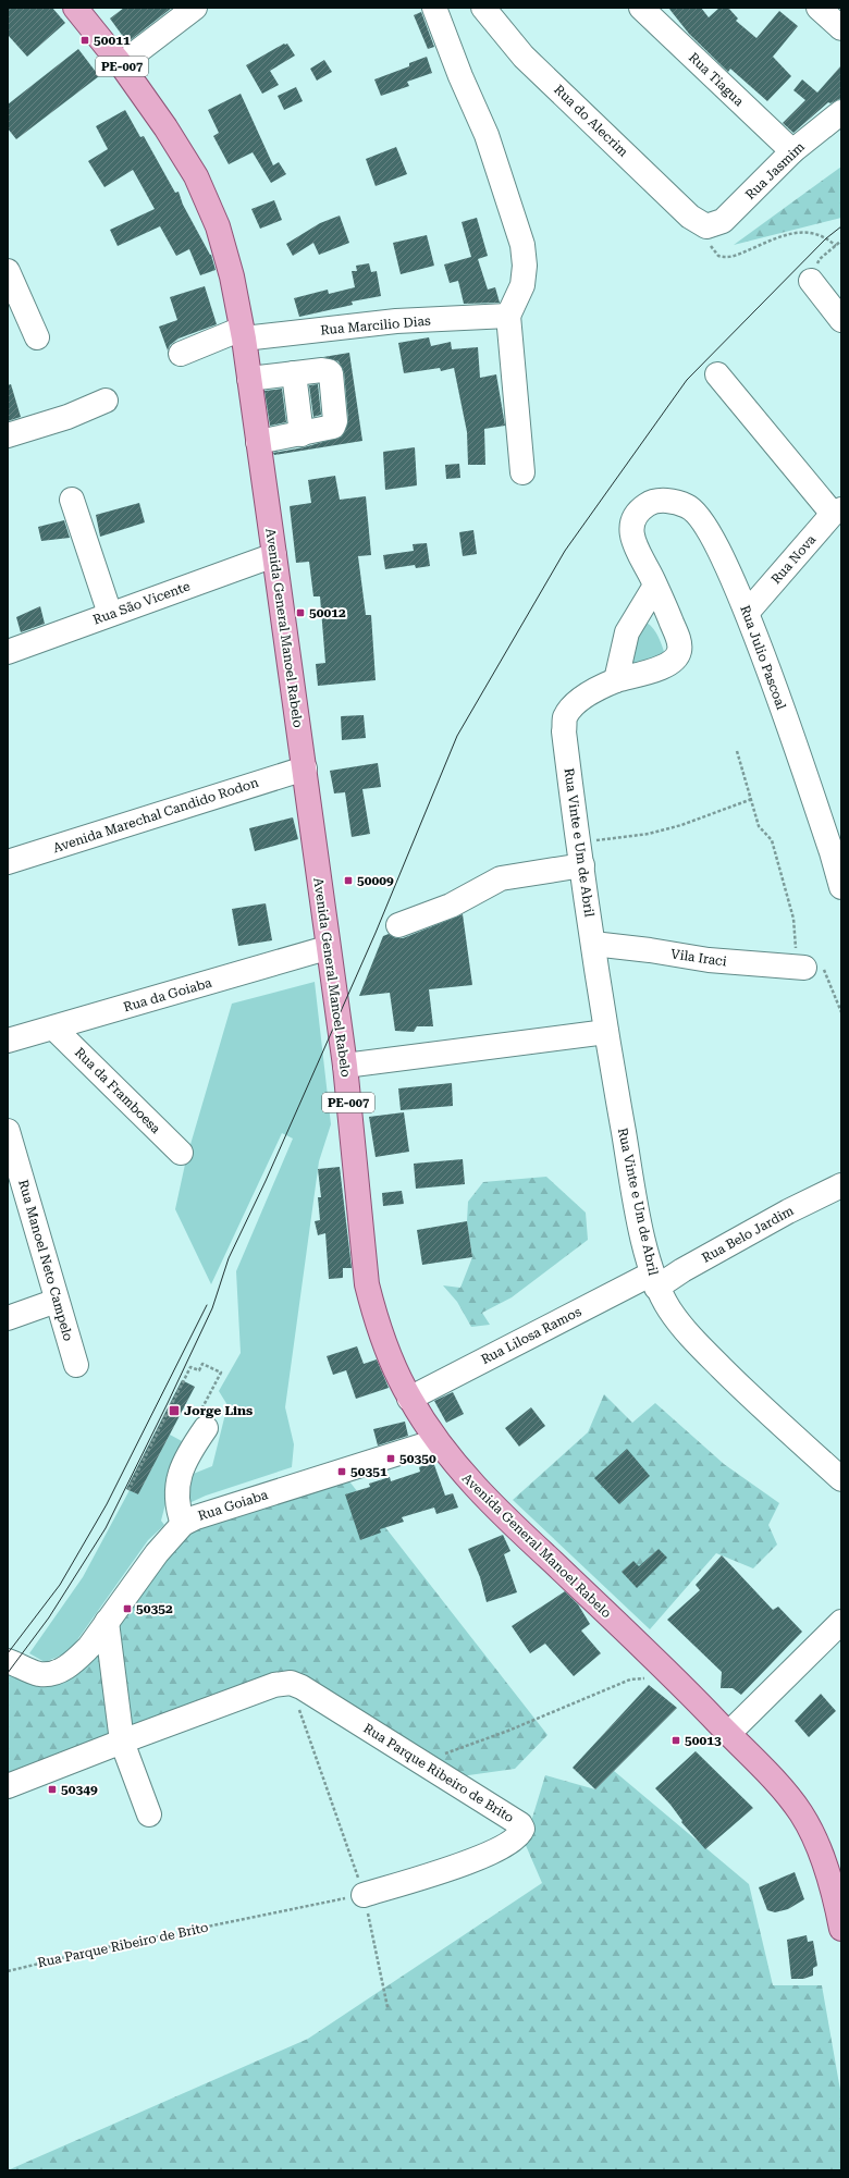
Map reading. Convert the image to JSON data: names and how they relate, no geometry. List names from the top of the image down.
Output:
{
  "streets": {
    "main road": ["PE-007", "Avenida General Manoel Rabelo"],
    "street": [
      "Rua Tiagua",
      "Rua do Alecrim",
      "Rua Jasmim",
      "Rua Marcilio Dias",
      "Rua Nova",
      "Rua São Vicente",
      "Rua Julio Pascoal",
      "Avenida Marechal Candido Rodon",
      "Rua Vinte e Um de Abril",
      "Vila Iraci",
      "Rua da Goiaba",
      "Rua da Framboesa",
      "Rua Belo Jardim",
      "Rua Manoel Neto Campelo",
      "Rua Lilosa Ramos",
      "Rua Goiaba",
      "Rua Parque Ribeiro de Brito"
    ]
  },
  "crossings": [
    ["Rua Tiagua", "Rua Jasmim"],
    ["Rua do Alecrim", "Rua Jasmim"],
    ["Rua Marcilio Dias", "Avenida General Manoel Rabelo"],
    ["Rua Nova", "Rua Julio Pascoal"],
    ["Rua São Vicente", "Avenida General Manoel Rabelo"],
    ["Avenida General Manoel Rabelo", "Avenida Marechal Candido Rodon"],
    ["Avenida General Manoel Rabelo", "Rua da Goiaba"],
    ["Avenida General Manoel Rabelo", "Rua Lilosa Ramos"],
    ["Avenida General Manoel Rabelo", "Rua Goiaba"],
    ["Rua Julio Pascoal", "Rua Vinte e Um de Abril"],
    ["Rua Vinte e Um de Abril", "Vila Iraci"],
    ["Rua Vinte e Um de Abril", "Rua Belo Jardim"],
    ["Rua Vinte e Um de Abril", "Rua Lilosa Ramos"],
    ["Rua da Goiaba", "Rua da Framboesa"],
    ["Rua Belo Jardim", "Rua Lilosa Ramos"]
  ],
  "places": {
    "transit": [
      "50011",
      "50012",
      "50009",
      "Jorge Lins",
      "50350",
      "50351",
      "50352",
      "50013",
      "50349"
    ]
  }
}
